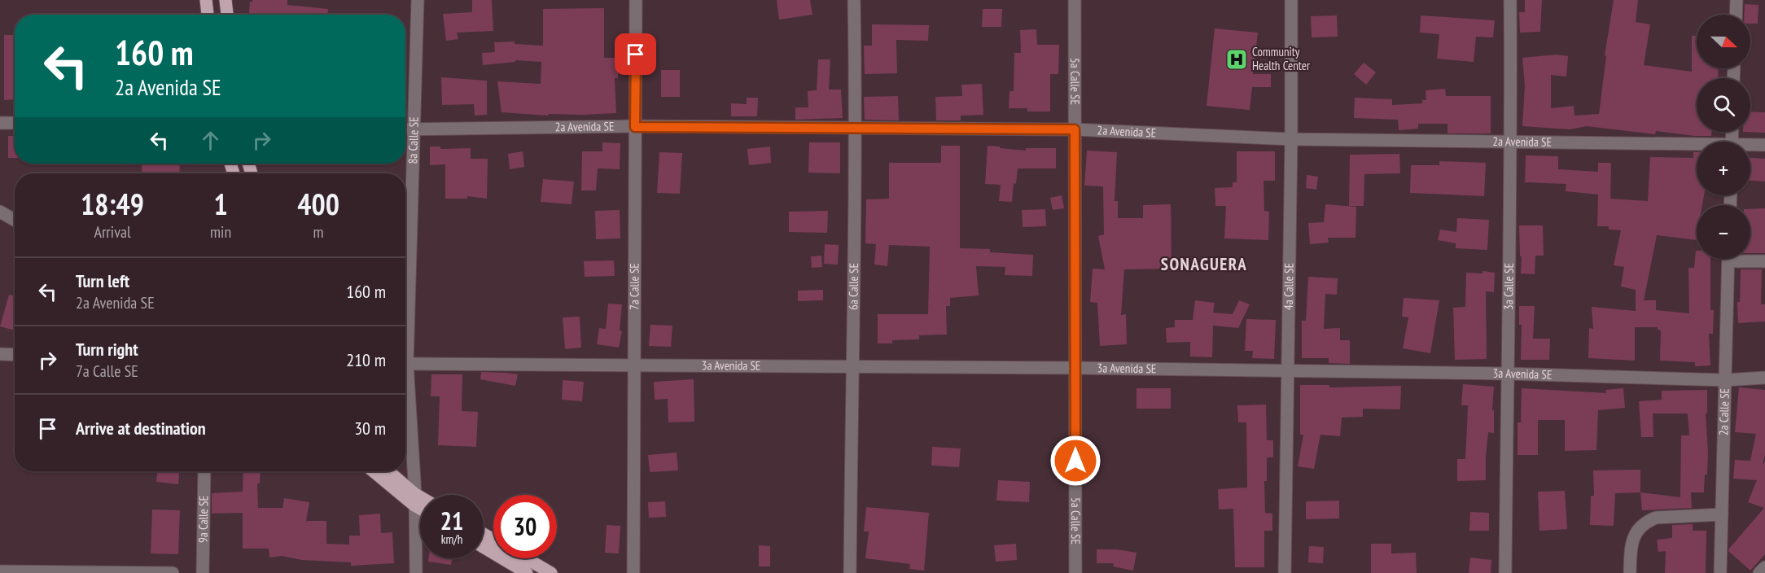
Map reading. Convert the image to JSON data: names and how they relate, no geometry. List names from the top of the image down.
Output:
{
  "streets": {
    "street": [
      "5a Calle SE",
      "2a Avenida SE",
      "8a Calle SE",
      "7a Calle SE",
      "6a Calle SE",
      "4a Calle SE",
      "3a Calle SE",
      "3a Avenida SE",
      "2a Calle SE",
      "9a Calle SE"
    ]
  },
  "crossings": [
    ["5a Calle SE", "2a Avenida SE"],
    ["5a Calle SE", "3a Avenida SE"],
    ["2a Avenida SE", "8a Calle SE"],
    ["2a Avenida SE", "7a Calle SE"],
    ["2a Avenida SE", "6a Calle SE"],
    ["2a Avenida SE", "4a Calle SE"],
    ["2a Avenida SE", "3a Calle SE"],
    ["7a Calle SE", "3a Avenida SE"],
    ["6a Calle SE", "3a Avenida SE"],
    ["4a Calle SE", "3a Avenida SE"],
    ["3a Calle SE", "3a Avenida SE"],
    ["3a Avenida SE", "2a Calle SE"]
  ],
  "districts": ["SONAGUERA"],
  "places": {
    "hospital": ["Community Health Center"]
  },
  "north": "right",
  "page": {
    "map_buttons": ["+", "−"],
    "turn": ["160 m", "2a Avenida SE"],
    "eta": [
      "18:49",
      "Arrival",
      "1",
      "min",
      "400",
      "m"
    ],
    "list": [
      {
        "name": "Turn left",
        "note": "2a Avenida SE",
        "value": "160 m"
      },
      {
        "name": "Turn right",
        "note": "7a Calle SE",
        "value": "210 m"
      },
      {
        "name": "Arrive at destination",
        "value": "30 m"
      }
    ],
    "speed": "21 km/h",
    "limit": "30"
  }
}
